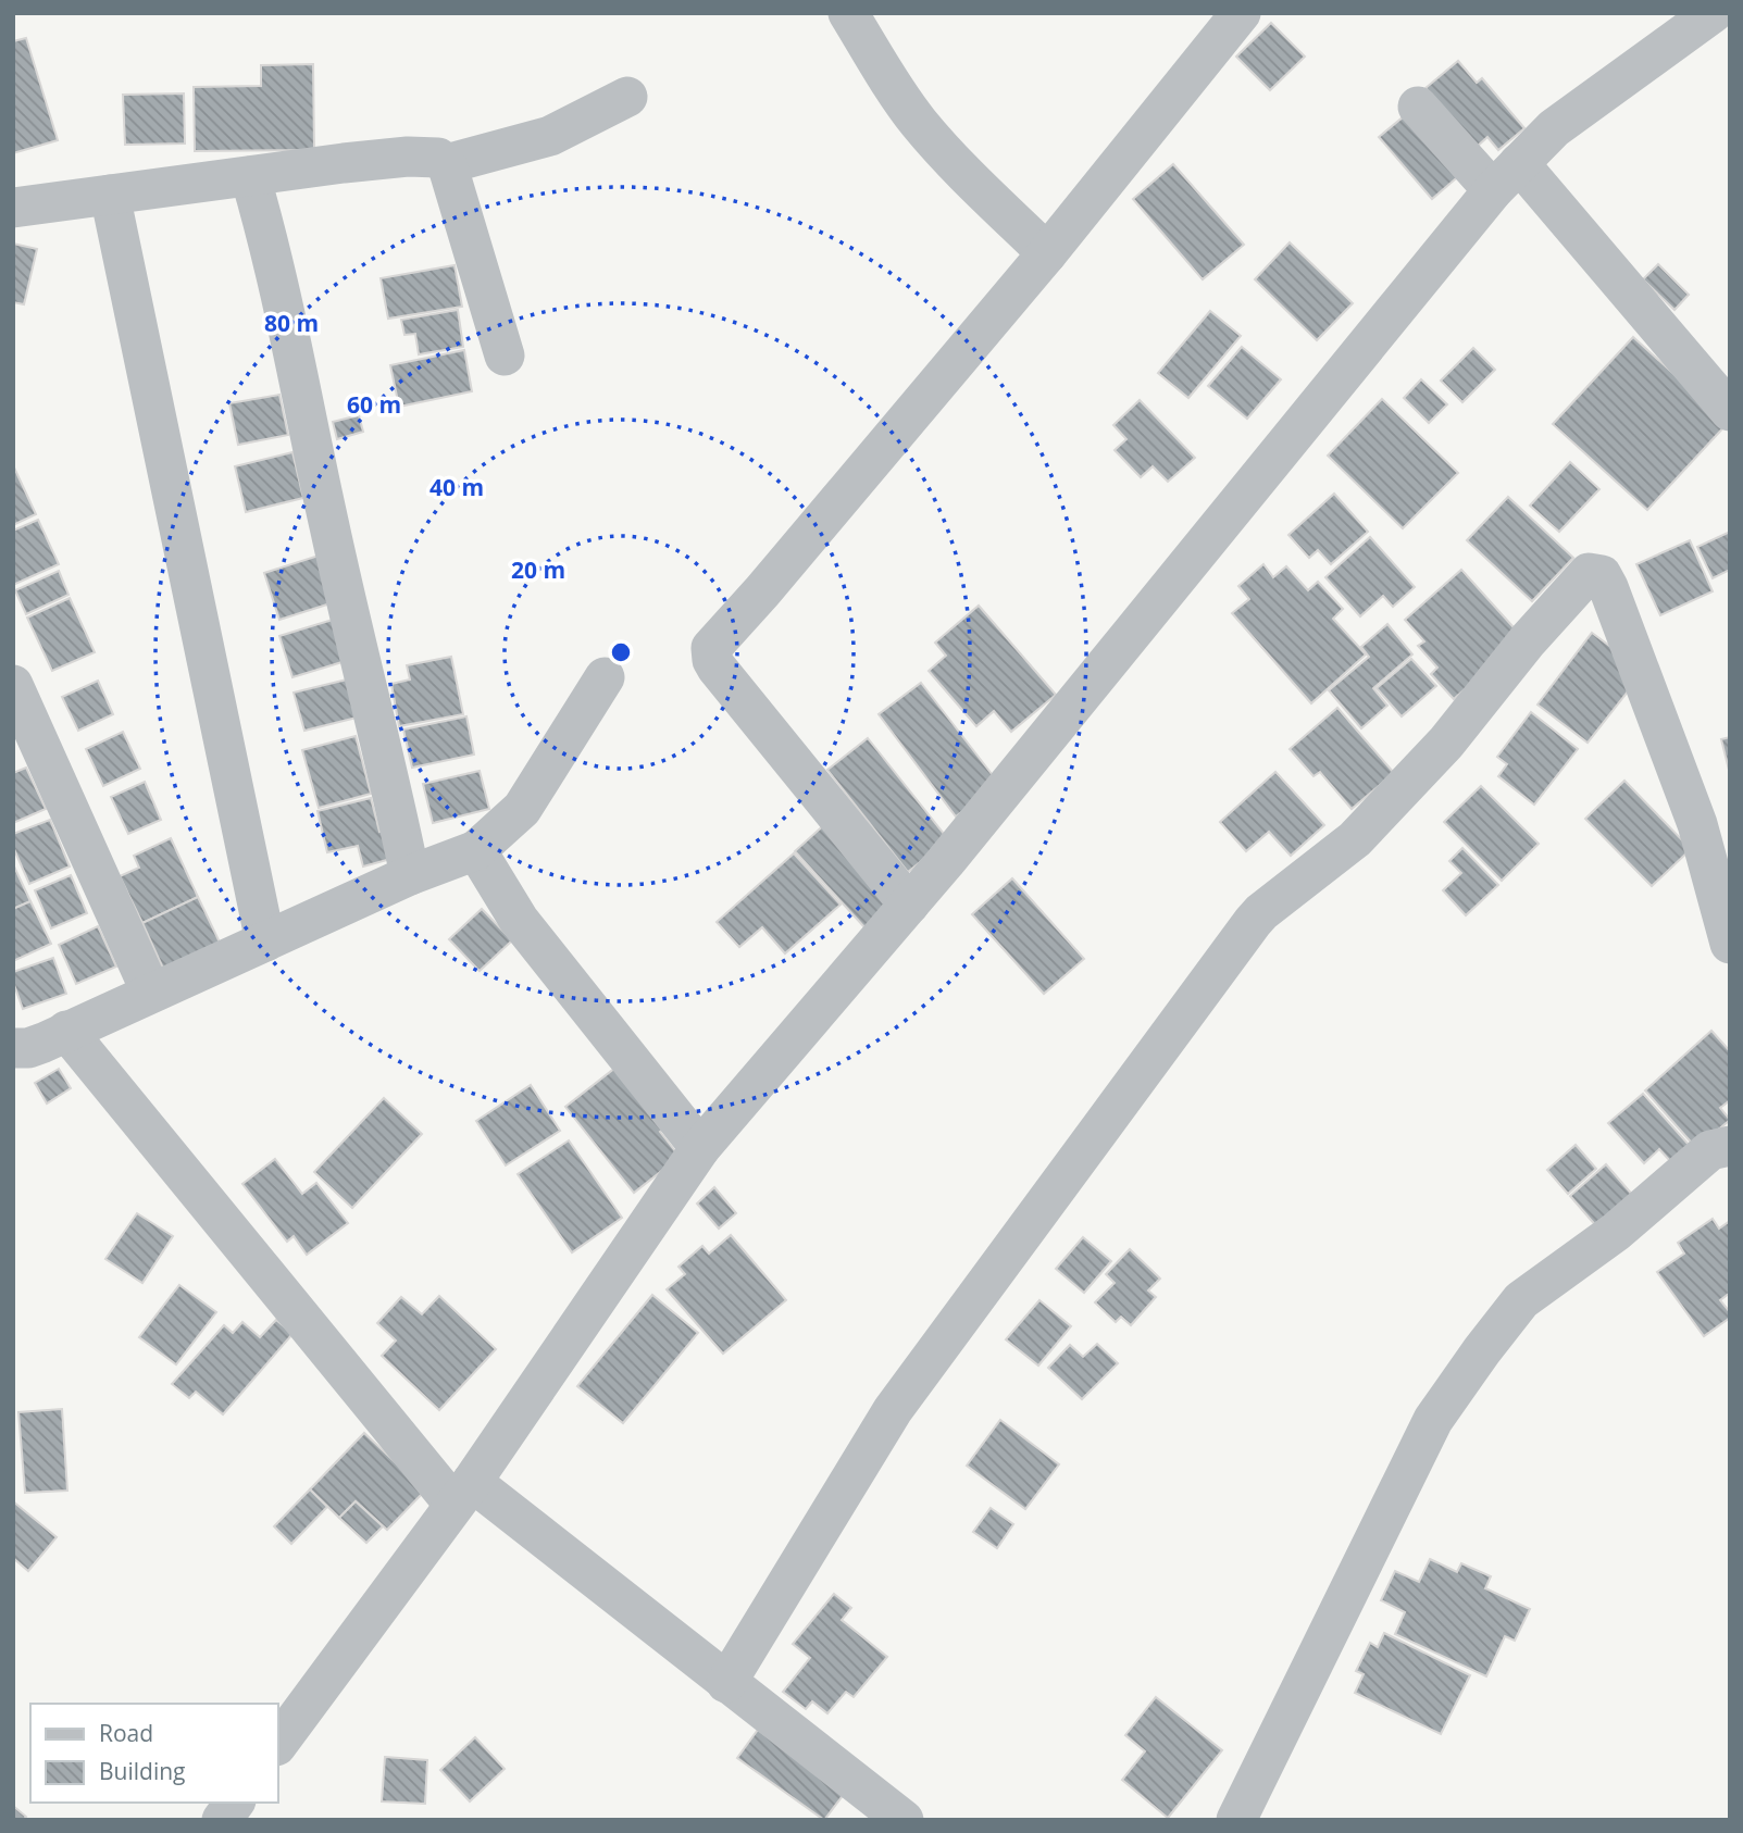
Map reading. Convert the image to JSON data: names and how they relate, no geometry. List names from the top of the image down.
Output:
{
  "legend": ["Road", "Building"],
  "rings": [
    "80 m",
    "60 m",
    "40 m",
    "20 m"
  ]
}
